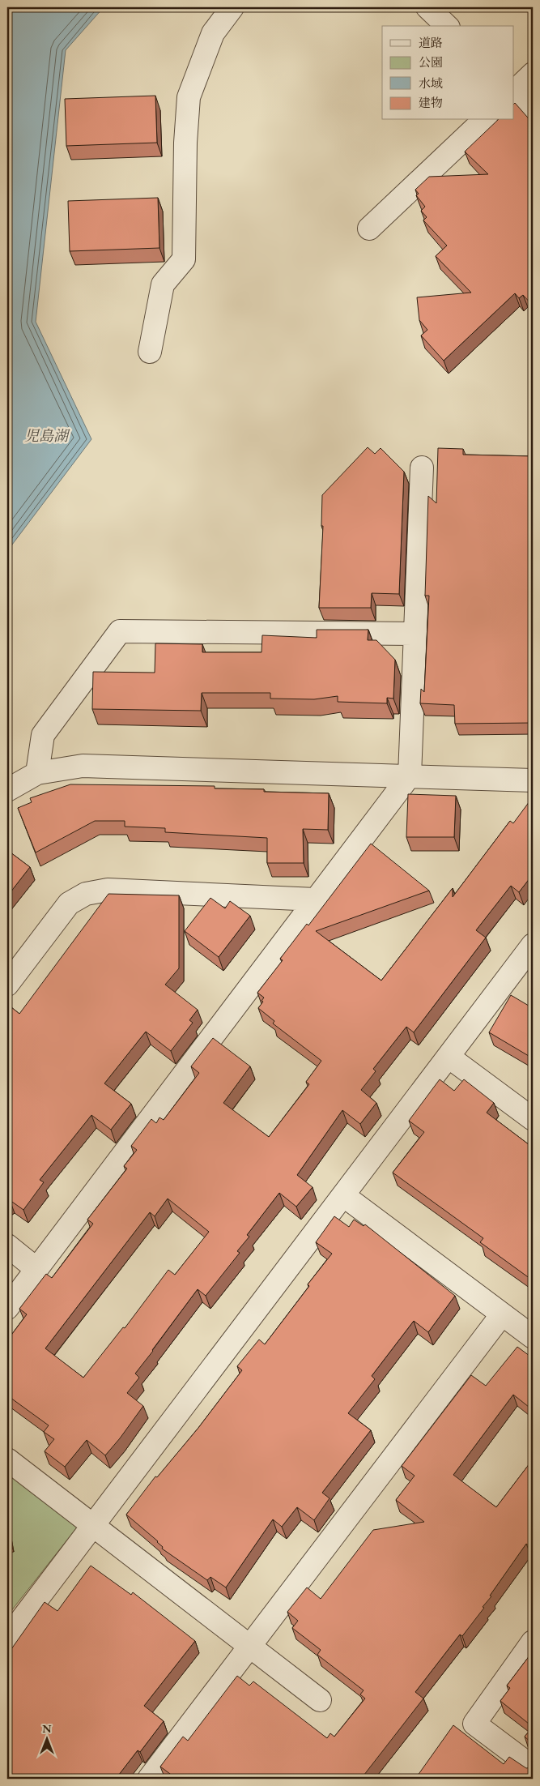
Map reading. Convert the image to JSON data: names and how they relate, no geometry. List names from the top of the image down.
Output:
{
  "water": ["児島湖"],
  "legend": [
    "道路",
    "公園",
    "水域",
    "建物"
  ],
  "north": "top"
}
